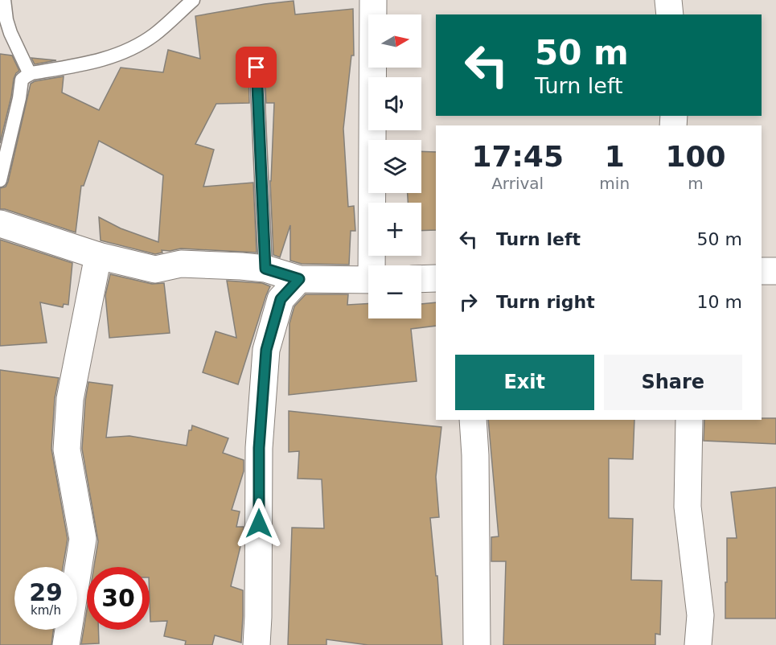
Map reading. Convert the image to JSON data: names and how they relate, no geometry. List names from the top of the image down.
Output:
{
  "north": "right",
  "page": {
    "map_buttons": ["+", "−"],
    "turn": ["50 m", "Turn left"],
    "eta": [
      "17:45",
      "Arrival",
      "1",
      "min",
      "100",
      "m"
    ],
    "list": [
      {
        "name": "Turn left",
        "value": "50 m"
      },
      {
        "name": "Turn right",
        "value": "10 m"
      }
    ],
    "buttons": ["Exit", "Share"],
    "speed": "29 km/h",
    "limit": "30"
  }
}
